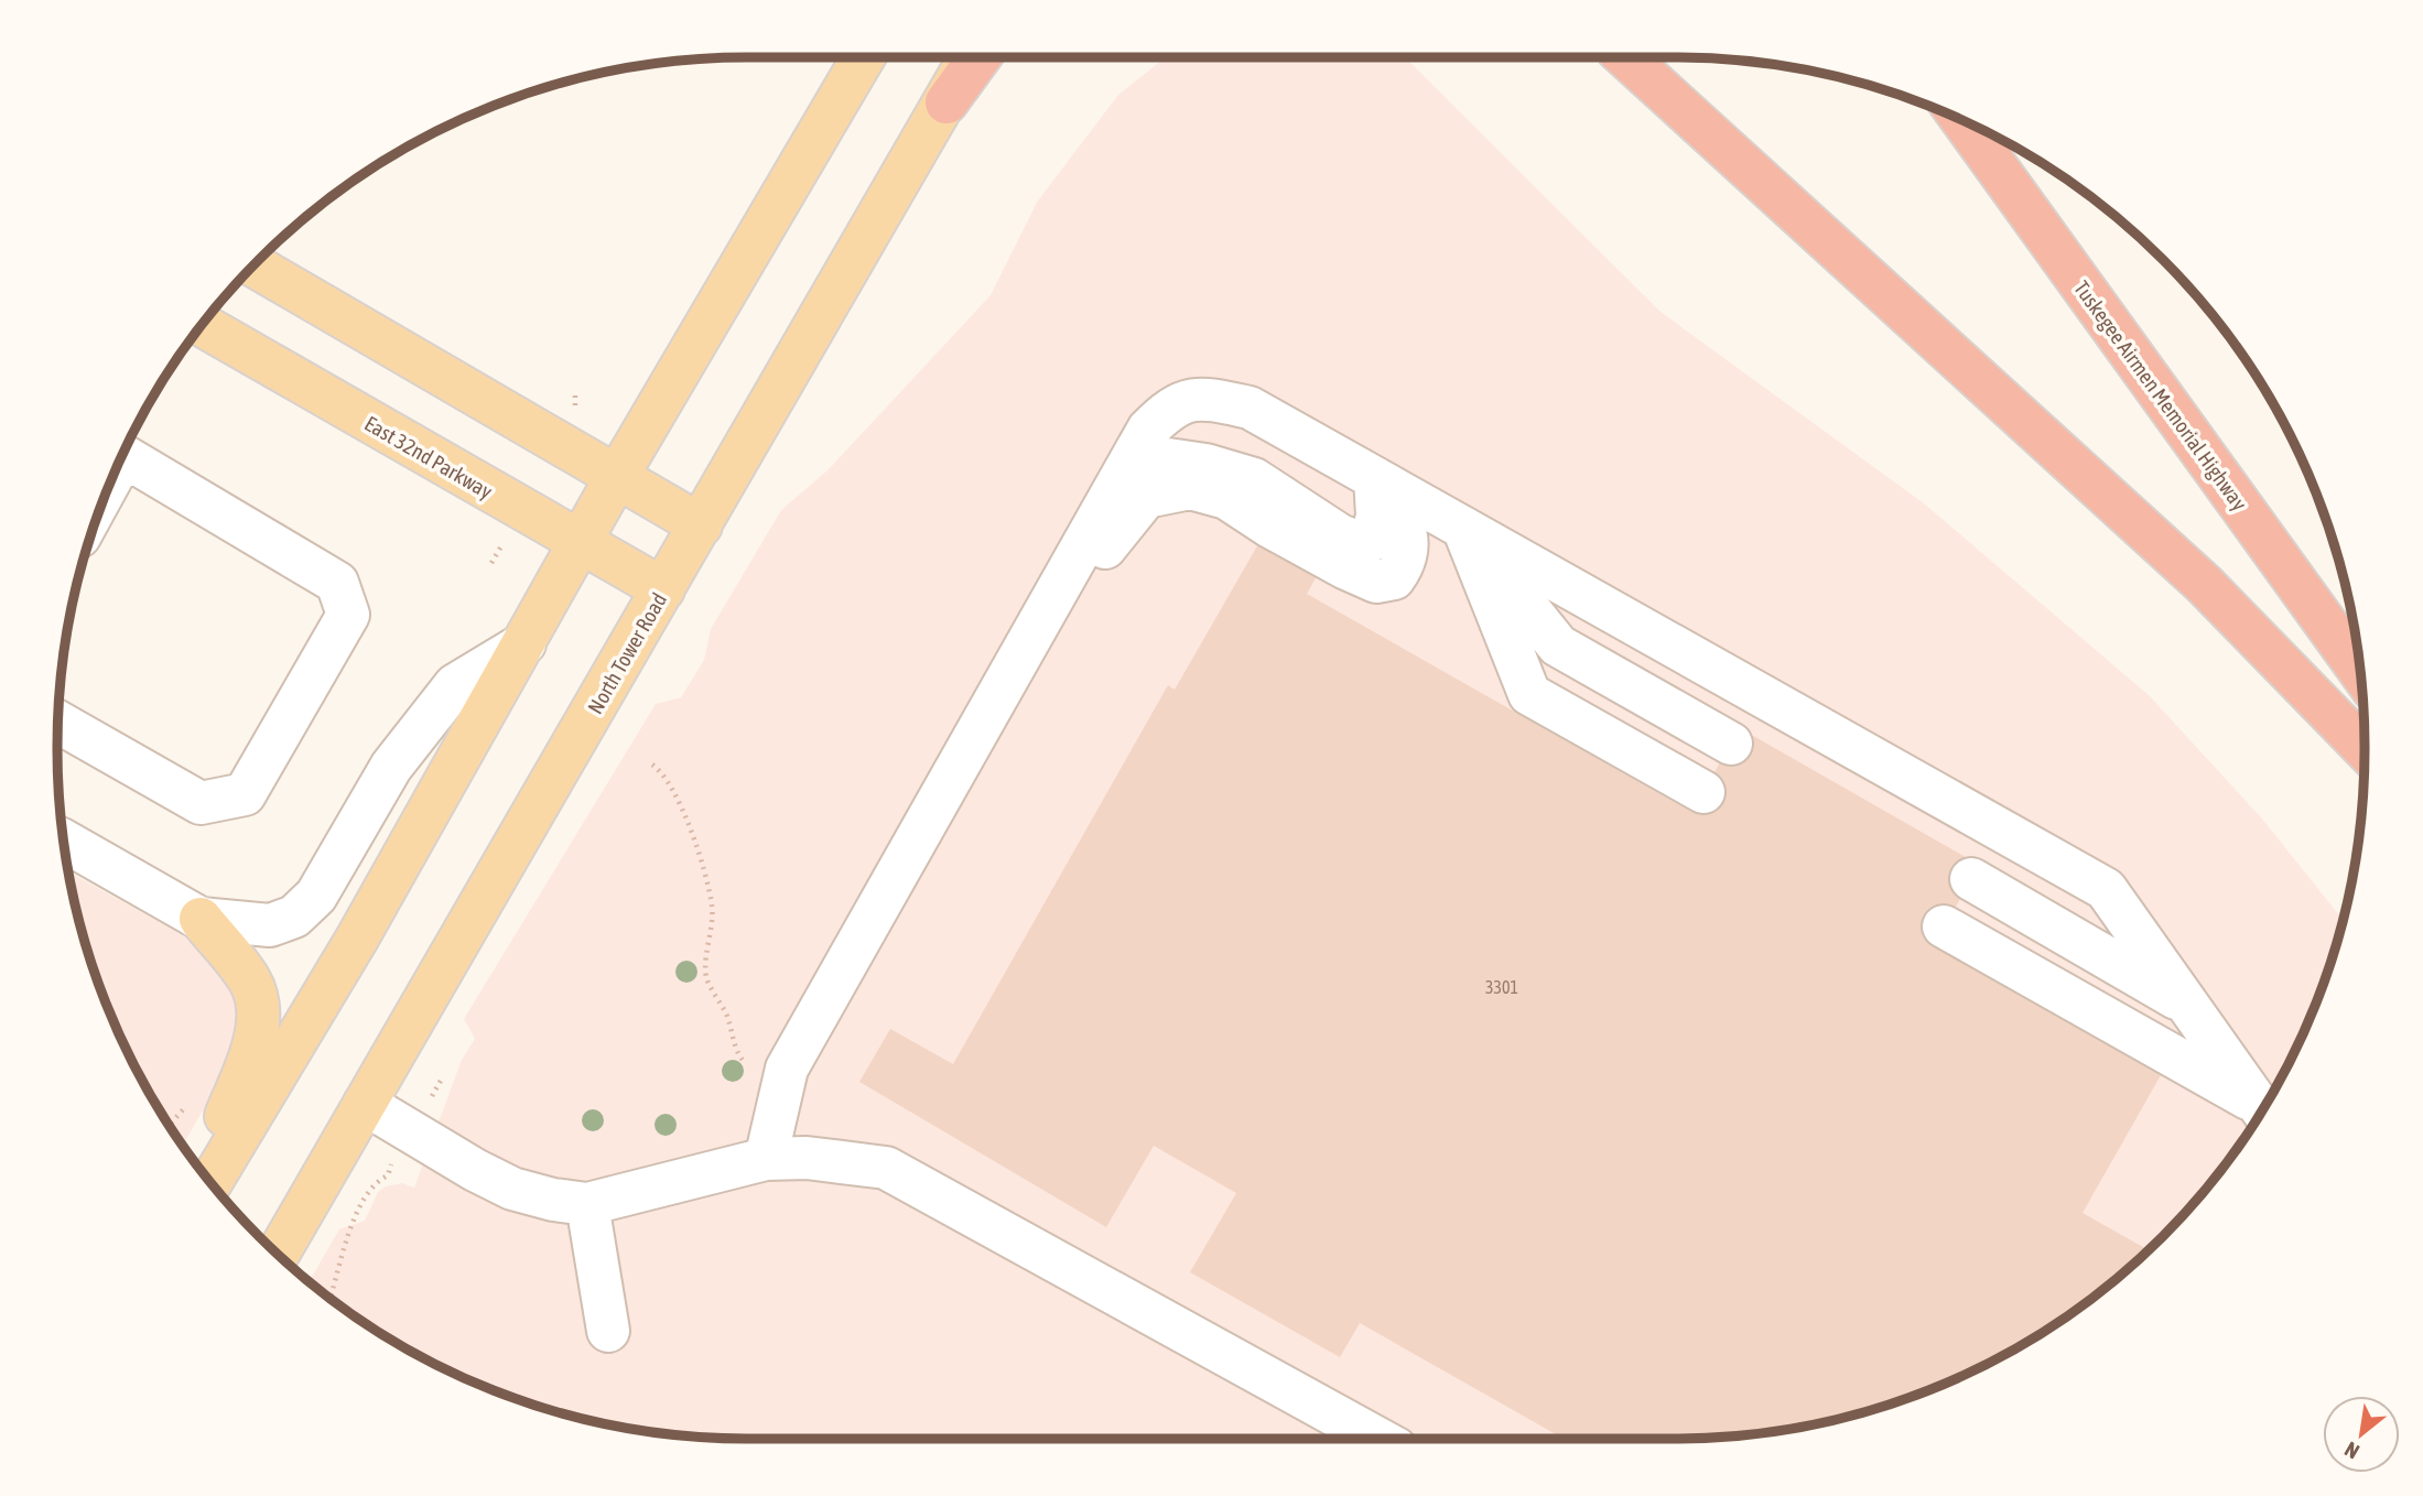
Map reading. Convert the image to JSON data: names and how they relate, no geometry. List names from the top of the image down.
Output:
{
  "streets": {
    "highway": ["Tuskegee Airmen Memorial Highway"],
    "main road": ["East 32nd Parkway", "North Tower Road"]
  },
  "crossings": [
    ["East 32nd Parkway", "North Tower Road"]
  ],
  "house_numbers": ["3301"],
  "north": "bottom left"
}
